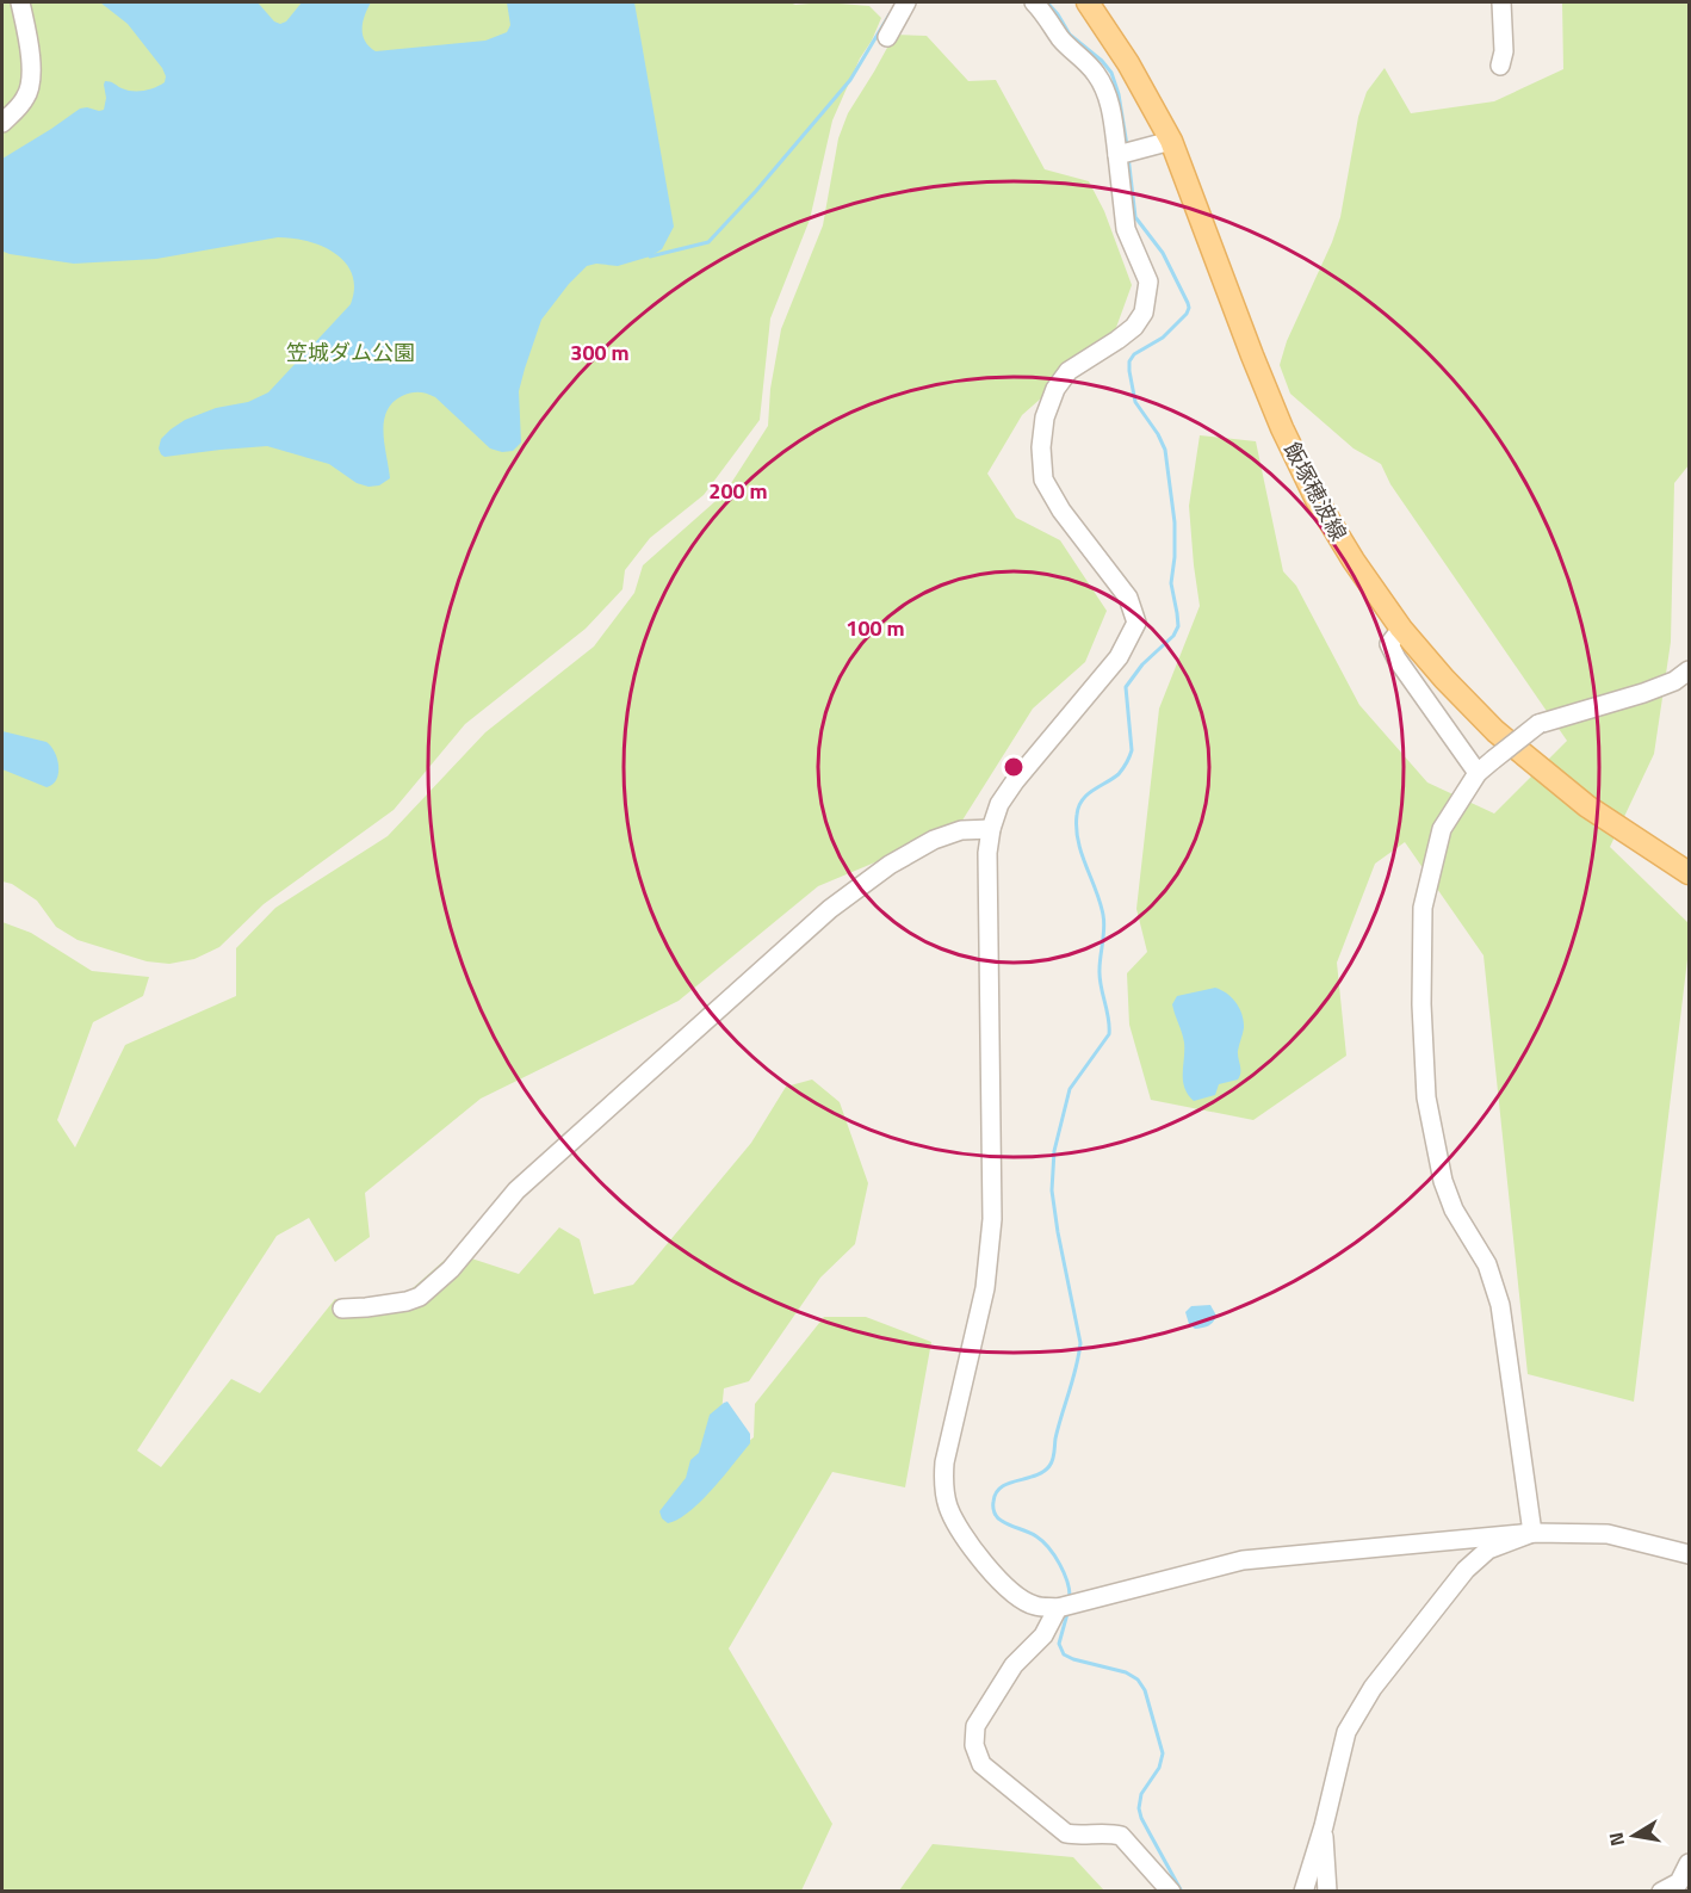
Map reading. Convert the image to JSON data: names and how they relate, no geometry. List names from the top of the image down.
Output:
{
  "streets": {
    "main road": ["飯塚穂波線"]
  },
  "parks": ["笠城ダム公園"],
  "north": "left",
  "rings": ["300 m", "200 m", "100 m"]
}
